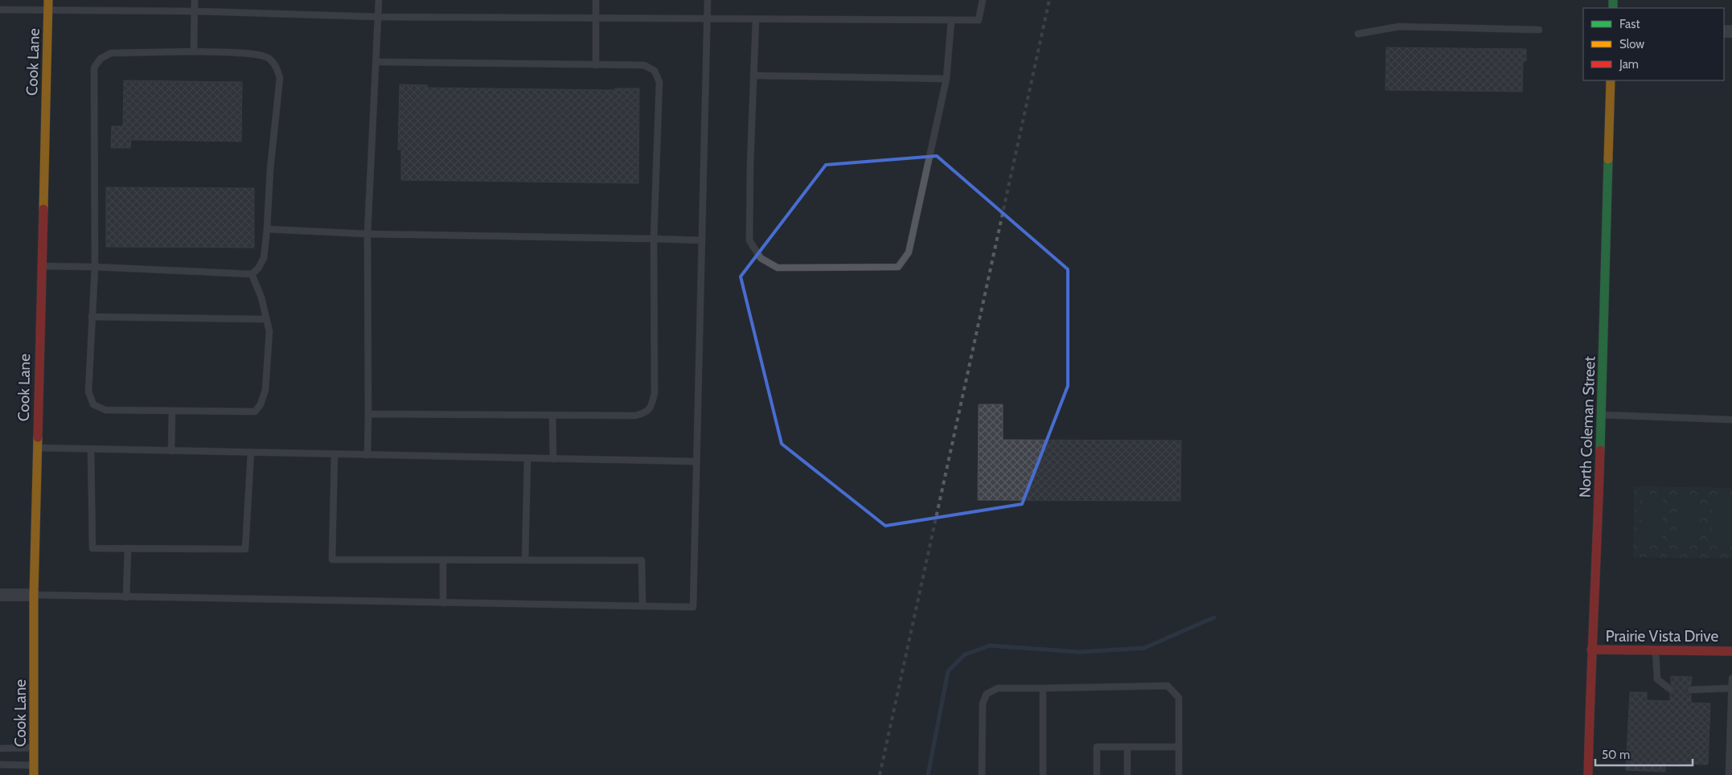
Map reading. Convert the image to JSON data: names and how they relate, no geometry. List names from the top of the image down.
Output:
{
  "streets": {
    "street": ["Cook Lane", "North Coleman Street", "Prairie Vista Drive"]
  },
  "crossings": [
    ["North Coleman Street", "Prairie Vista Drive"]
  ],
  "legend": ["Fast", "Slow", "Jam"],
  "scale_bar": "50 m"
}
